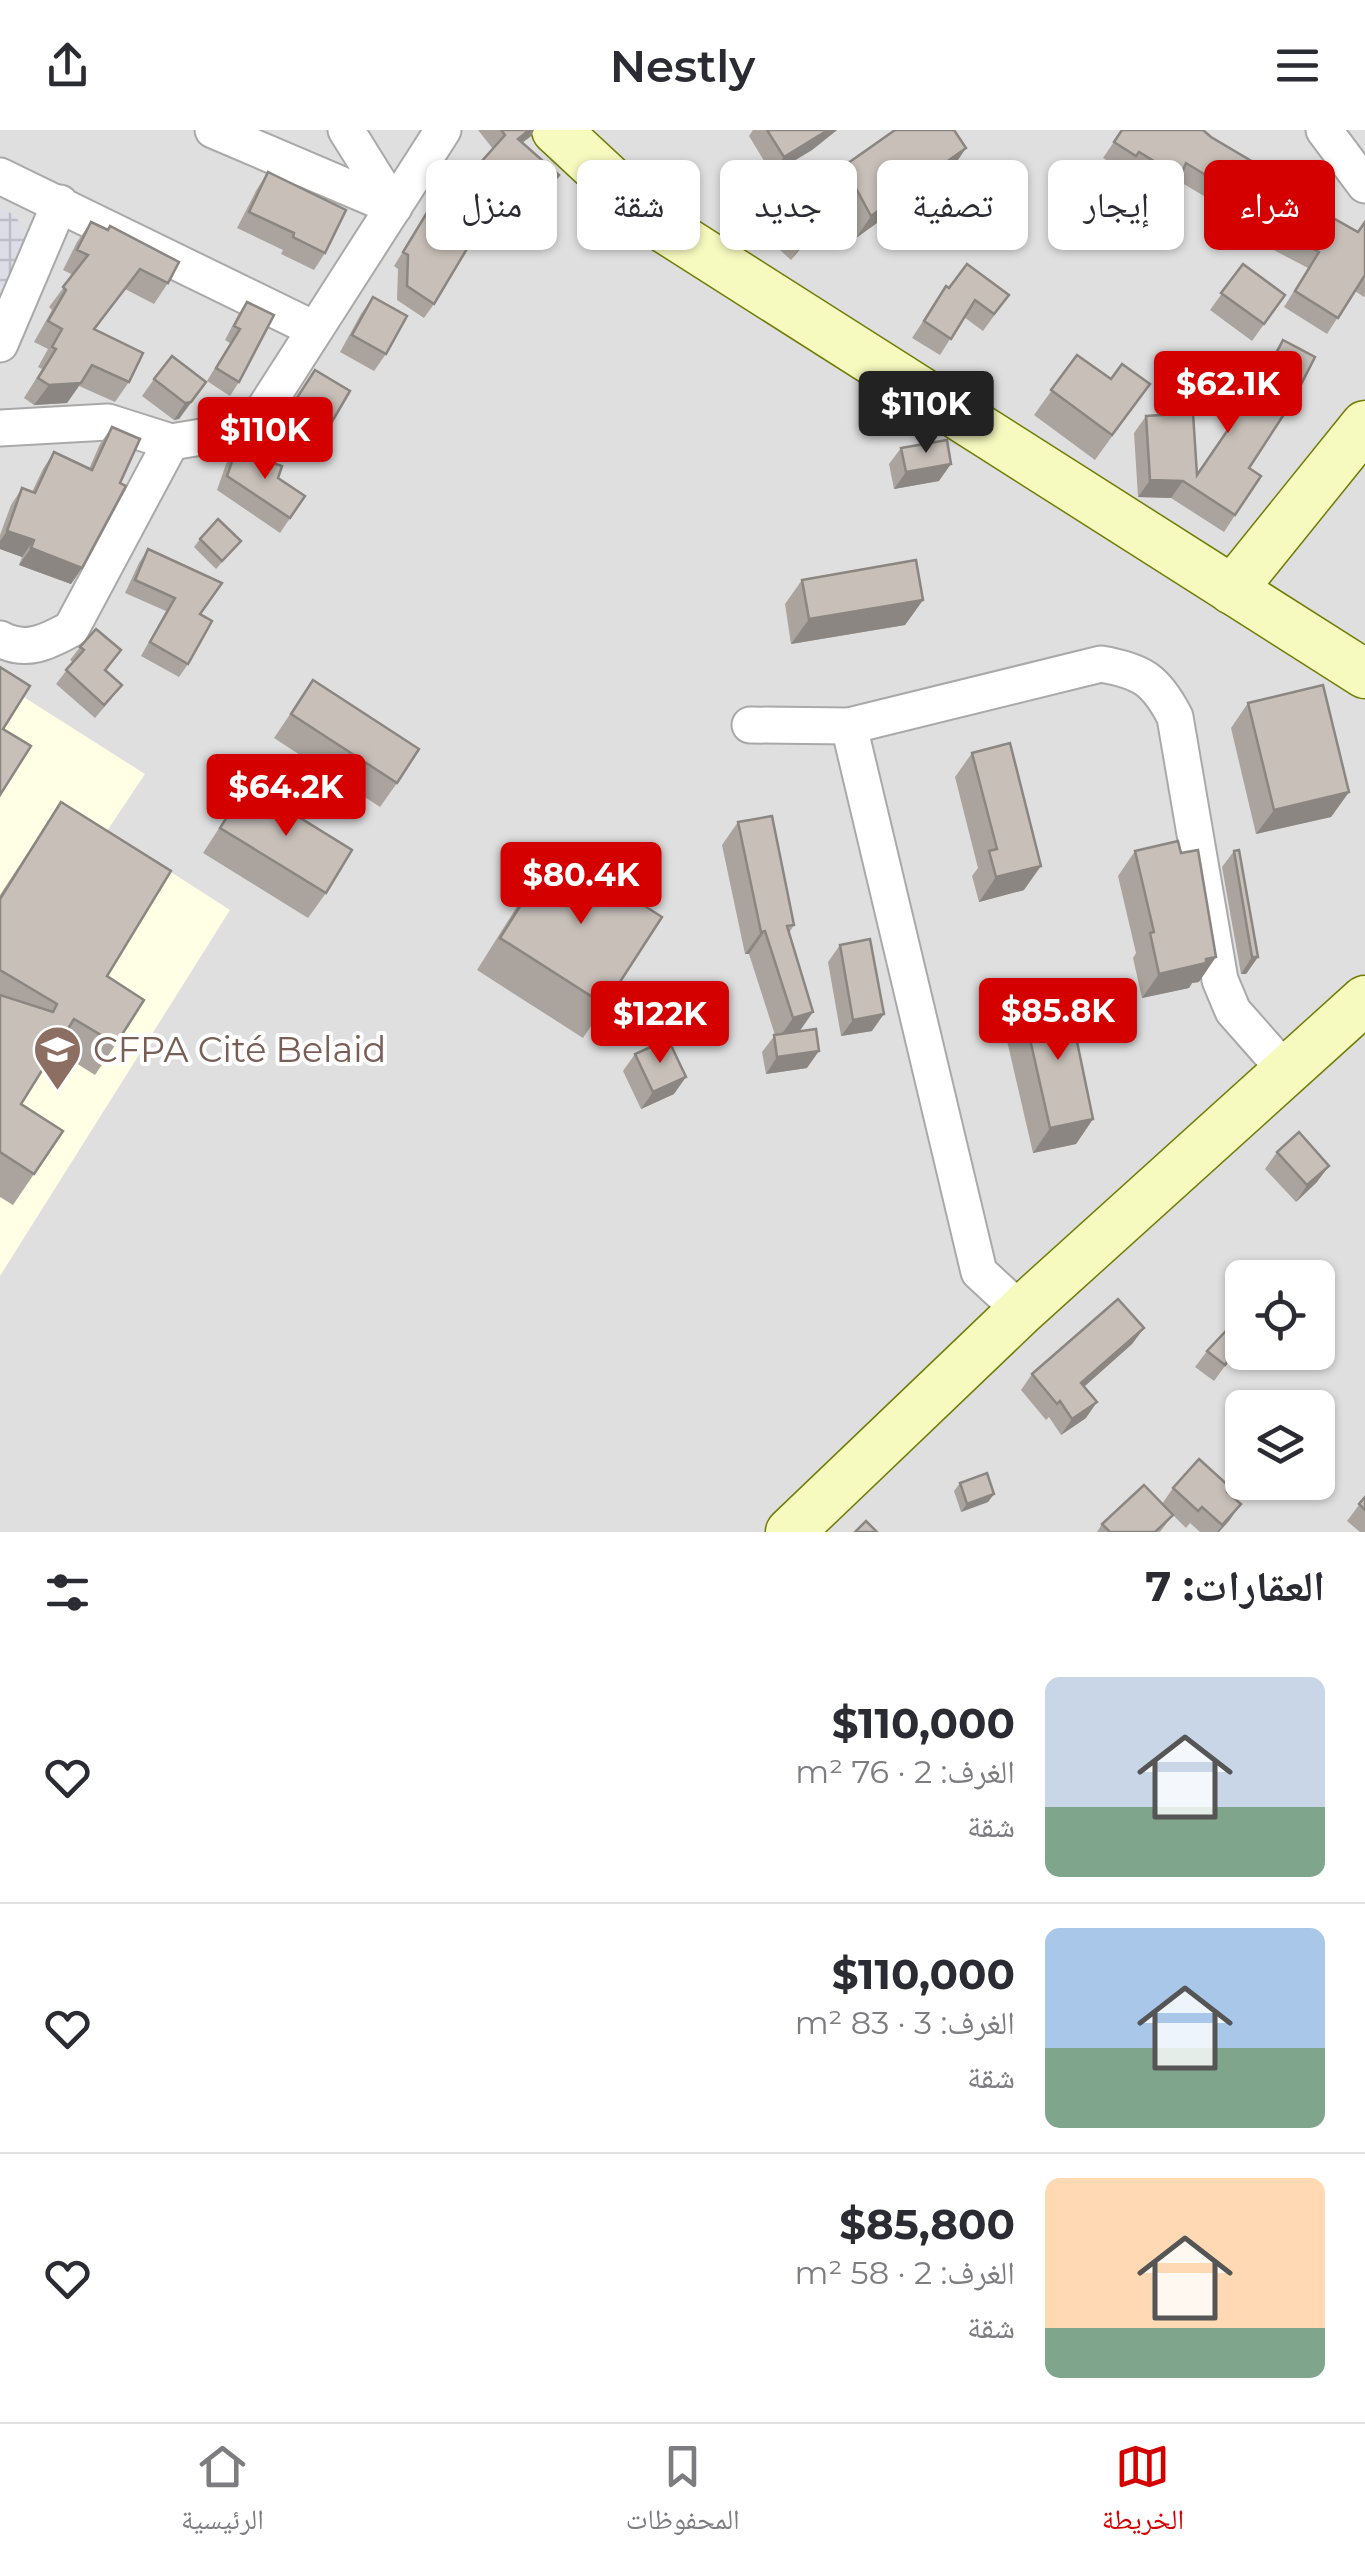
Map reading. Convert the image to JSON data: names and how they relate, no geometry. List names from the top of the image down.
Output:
{
  "places": {
    "school or university": ["CFPA Cité Belaid"]
  },
  "page": {
    "header": "Nestly",
    "chip": [
      "شراء",
      "إيجار",
      "تصفية",
      "جديد",
      "شقة",
      "منزل"
    ],
    "price": [
      "$62.1K",
      "$110K",
      "$110K",
      "$64.2K",
      "$80.4K",
      "$85.8K",
      "$122K"
    ],
    "heading": "العقارات: 7",
    "list": [
      {
        "name": "$110,000",
        "note": "الغرف: 2 · 76 m² · شقة"
      },
      {
        "name": "$110,000",
        "note": "الغرف: 3 · 83 m² · شقة"
      },
      {
        "name": "$85,800",
        "note": "الغرف: 2 · 58 m² · شقة"
      }
    ],
    "tabs": ["الخريطة", "المحفوظات", "الرئيسية"]
  }
}
